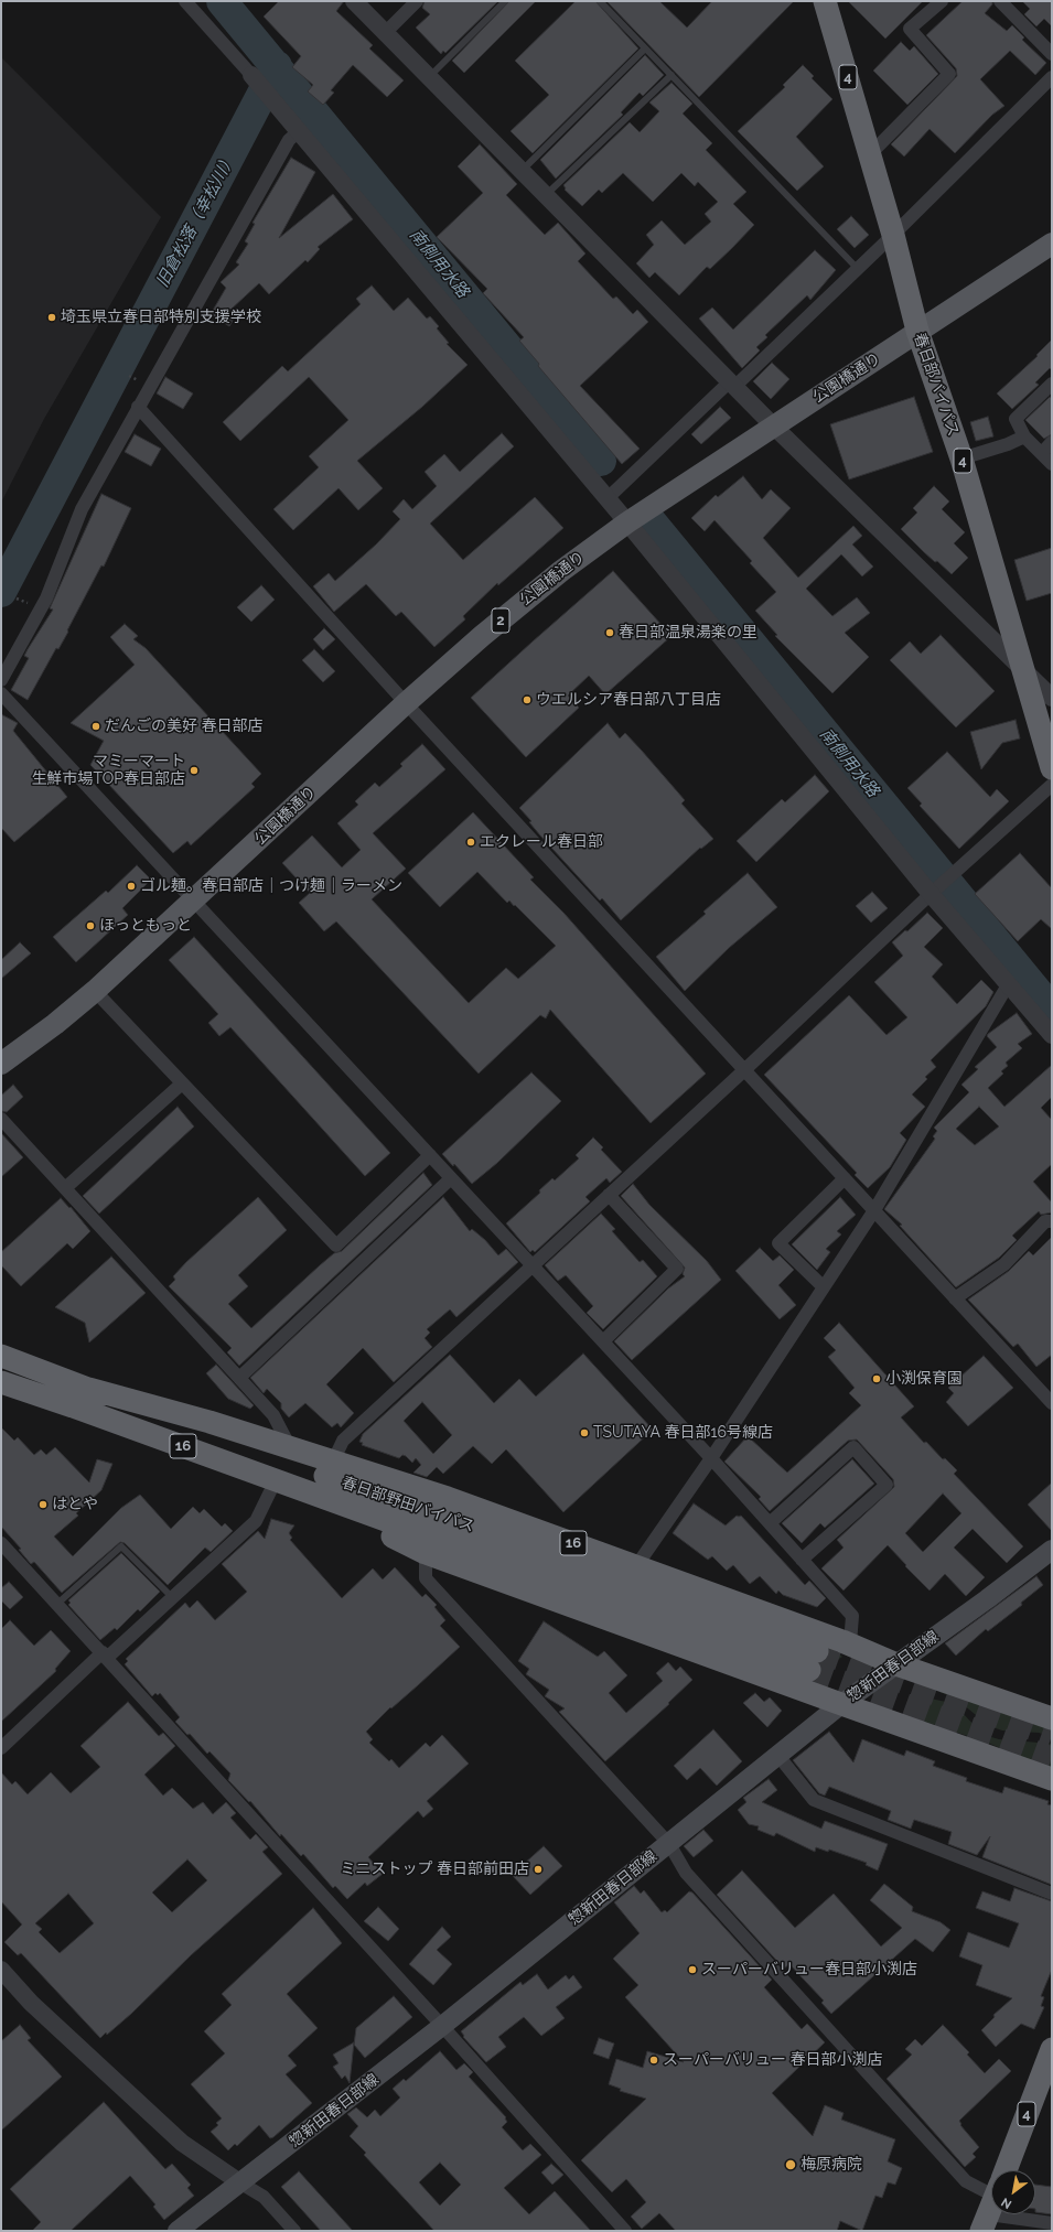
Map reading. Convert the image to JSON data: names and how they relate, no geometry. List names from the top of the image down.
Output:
{
  "streets": {
    "highway": [
      "4",
      "春日部バイパス",
      "16",
      "春日部野田バイパス"
    ],
    "main road": ["公園橋通り", "2", "惣新田春日部線"]
  },
  "crossings": [
    ["公園橋通り", "春日部バイパス"],
    ["16", "春日部野田バイパス"],
    ["16", "惣新田春日部線"]
  ],
  "water": ["旧倉松落（幸松川）", "南側用水路"],
  "places": [
    "埼玉県立春日部特別支援学校",
    "春日部温泉湯楽の里",
    "ウエルシア春日部八丁目店",
    "だんごの美好 春日部店",
    "マミーマート 生鮮市場TOP春日部店",
    "エクレール春日部",
    "ゴル麺。春日部店｜つけ麺｜ラーメン",
    "ほっともっと",
    "小渕保育園",
    "TSUTAYA 春日部16号線店",
    "はとや",
    "ミニストップ 春日部前田店",
    "スーパーバリュー春日部小渕店",
    "スーパーバリュー 春日部小渕店",
    "梅原病院"
  ],
  "north": "bottom left"
}
